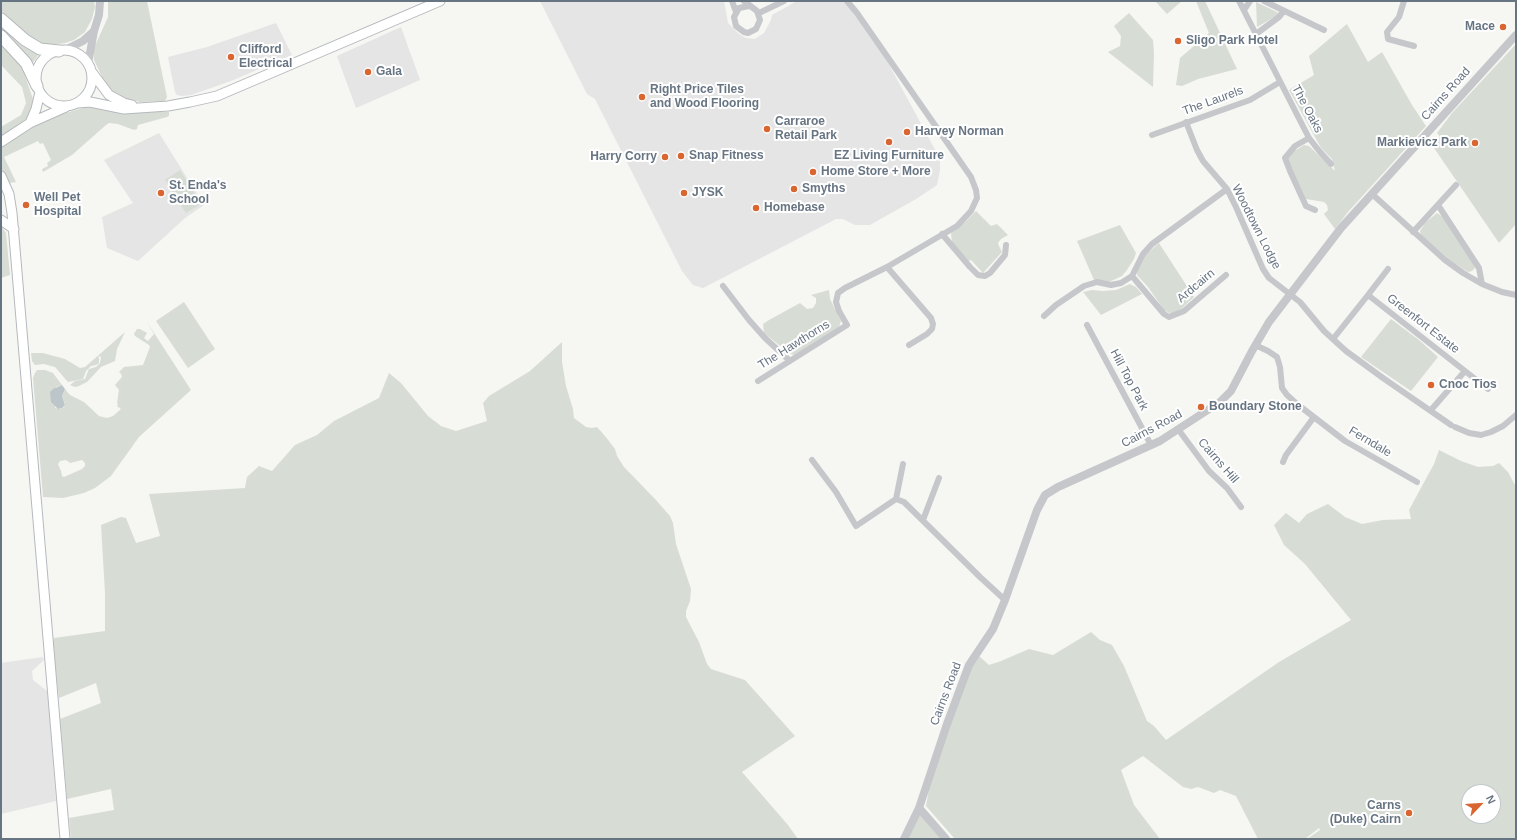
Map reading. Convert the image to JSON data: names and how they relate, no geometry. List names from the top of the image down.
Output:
{
  "streets": {
    "street": [
      "Cairns Road",
      "The Laurels",
      "The Oaks",
      "Woodtown Lodge",
      "Ardcairn",
      "Greenfort Estate",
      "The Hawthorns",
      "Hill Top Park",
      "Ferndale",
      "Cairns Hill"
    ]
  },
  "crossings": [
    ["Cairns Road", "Woodtown Lodge"],
    ["Cairns Road", "Hill Top Park"],
    ["Cairns Road", "Ferndale"],
    ["Cairns Road", "Cairns Hill"],
    ["The Laurels", "The Oaks"],
    ["The Laurels", "Woodtown Lodge"]
  ],
  "places": [
    "Mace",
    "Sligo Park Hotel",
    "Clifford Electrical",
    "Gala",
    "Right Price Tiles and Wood Flooring",
    "Carraroe Retail Park",
    "Harvey Norman",
    "EZ Living Furniture",
    "Markievicz Park",
    "Snap Fitness",
    "Harry Corry",
    "Home Store + More",
    "Smyths",
    "St. Enda's School",
    "JYSK",
    "Well Pet Hospital",
    "Homebase",
    "Cnoc Tios",
    "Boundary Stone",
    "Carns (Duke) Cairn"
  ],
  "north": "top right"
}
